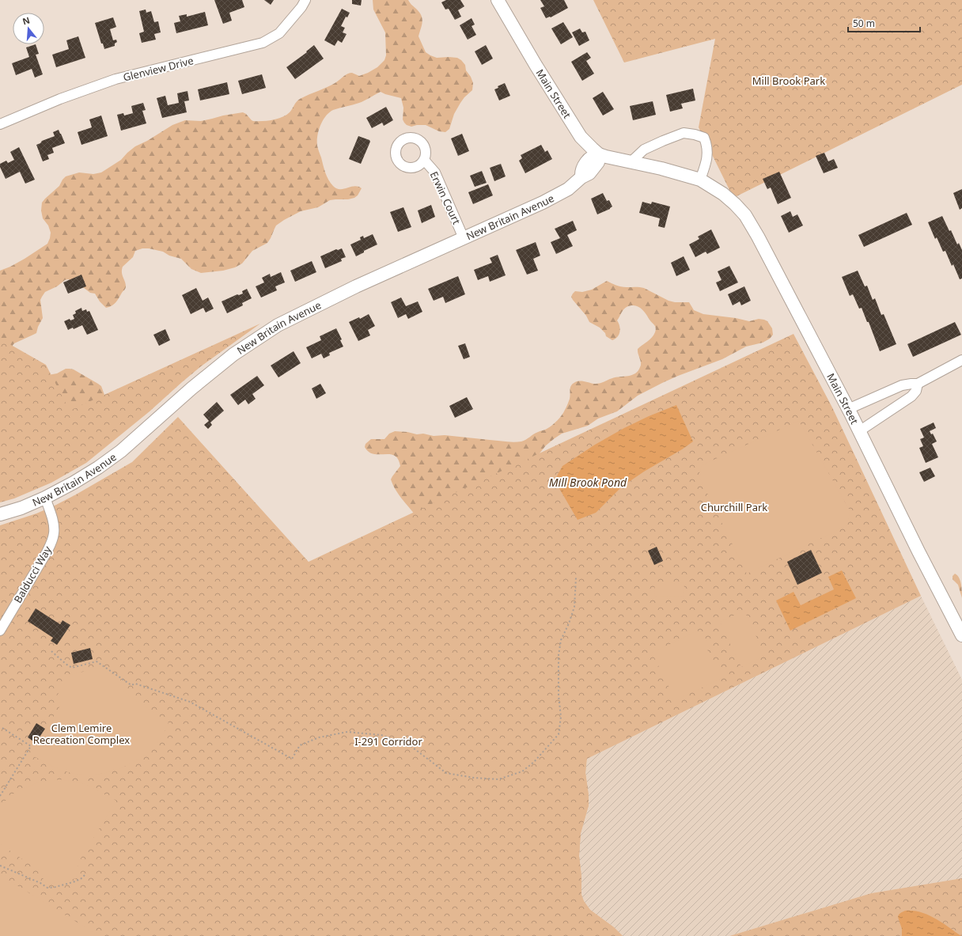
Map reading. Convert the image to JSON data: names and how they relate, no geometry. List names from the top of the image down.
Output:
{
  "streets": {
    "main road": ["Main Street", "New Britain Avenue"],
    "street": ["Glenview Drive", "Erwin Court", "Balducci Way"]
  },
  "crossings": [
    ["Main Street", "New Britain Avenue"],
    ["Erwin Court", "New Britain Avenue"],
    ["New Britain Avenue", "Balducci Way"]
  ],
  "water": ["Mill Brook Pond"],
  "parks": [
    "Mill Brook Park",
    "Churchill Park",
    "Clem Lemire Recreation Complex",
    "I-291 Corridor"
  ],
  "scale_bar": "50 m",
  "north": "top"
}
